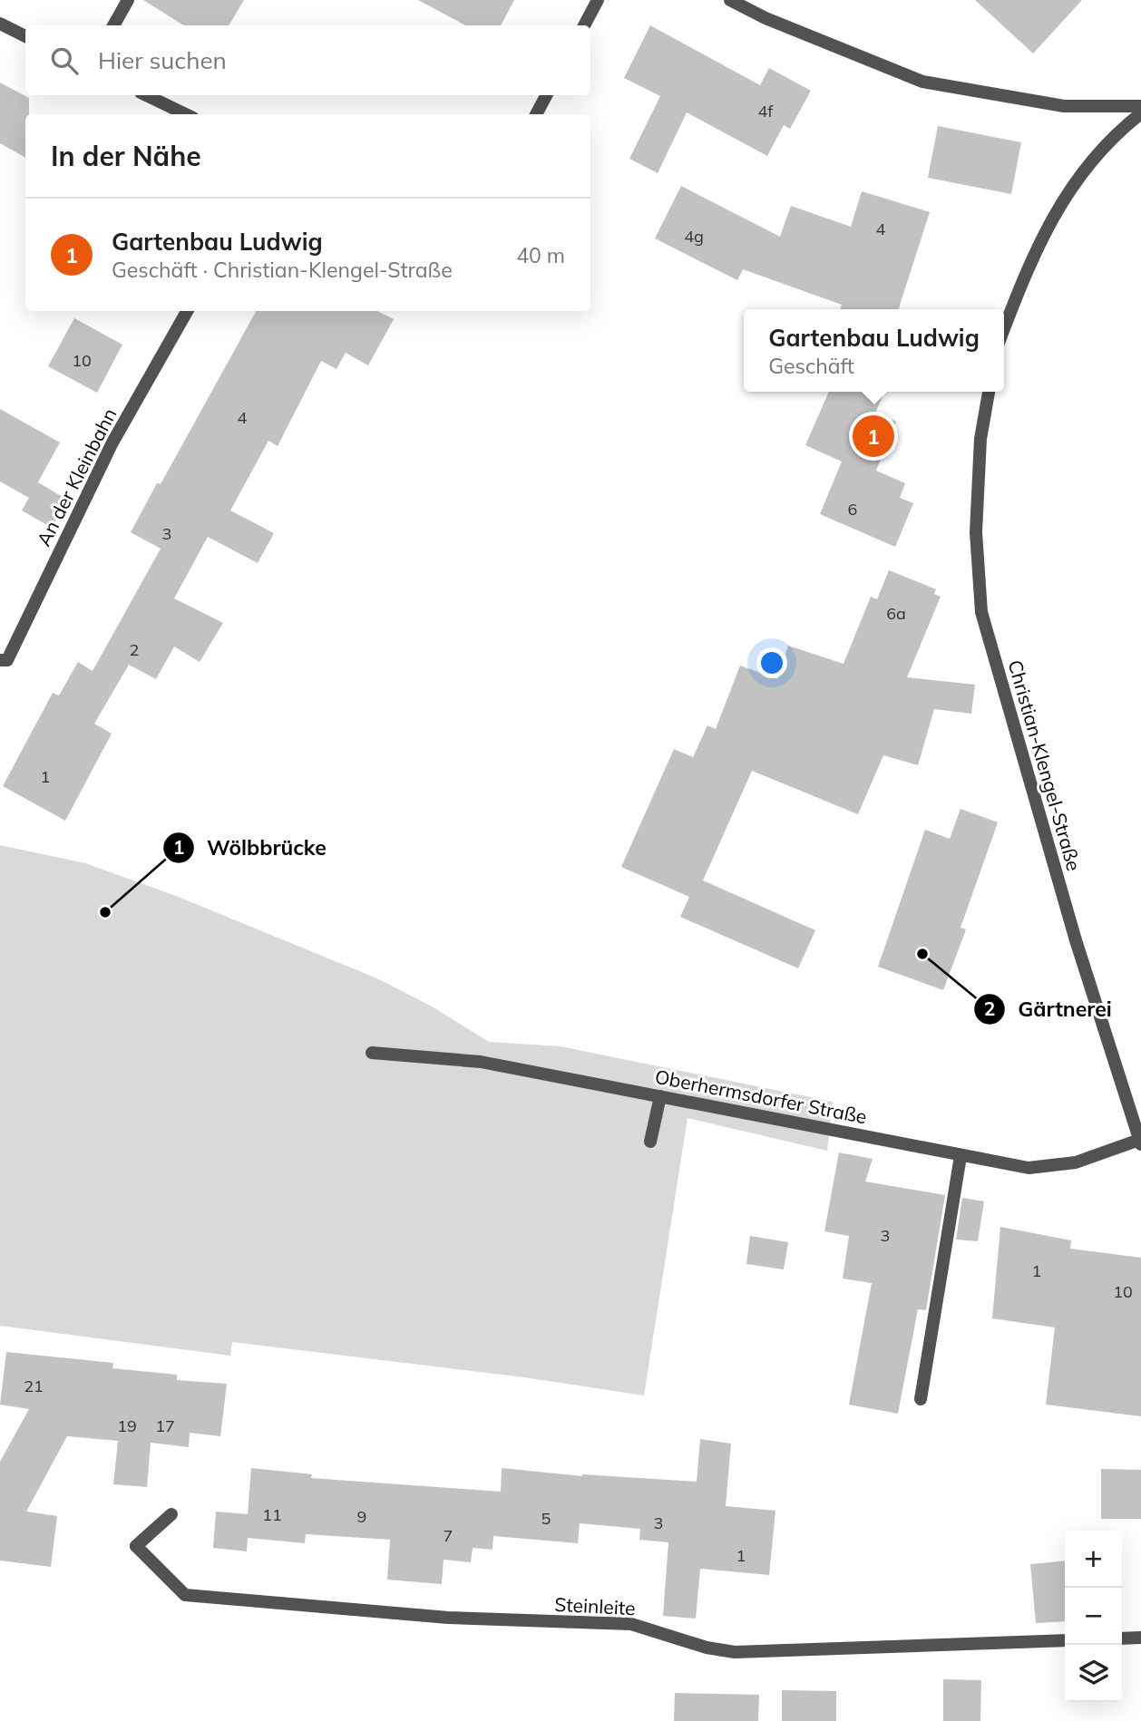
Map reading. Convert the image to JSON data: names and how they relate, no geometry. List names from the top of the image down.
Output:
{
  "streets": {
    "street": [
      "An der Kleinbahn",
      "Christian-Klengel-Straße",
      "Oberhermsdorfer Straße",
      "Steinleite"
    ]
  },
  "crossings": [
    ["Christian-Klengel-Straße", "Oberhermsdorfer Straße"]
  ],
  "places": ["Wölbbrücke", "Gärtnerei"],
  "house_numbers": [
    "4f",
    "4",
    "4g",
    "10",
    "4",
    "6",
    "3",
    "6a",
    "2",
    "1",
    "3",
    "1",
    "10",
    "21",
    "19",
    "17",
    "11",
    "9",
    "5",
    "3",
    "7",
    "1"
  ],
  "page": {
    "search": "Hier suchen",
    "heading": "In der Nähe",
    "list": [
      {
        "mark": "1",
        "name": "Gartenbau Ludwig",
        "note": "Geschäft · Christian-Klengel-Straße",
        "value": "40 m"
      }
    ],
    "popup": ["Gartenbau Ludwig", "Geschäft"],
    "pins": "1",
    "map_buttons": ["+", "−"]
  }
}
